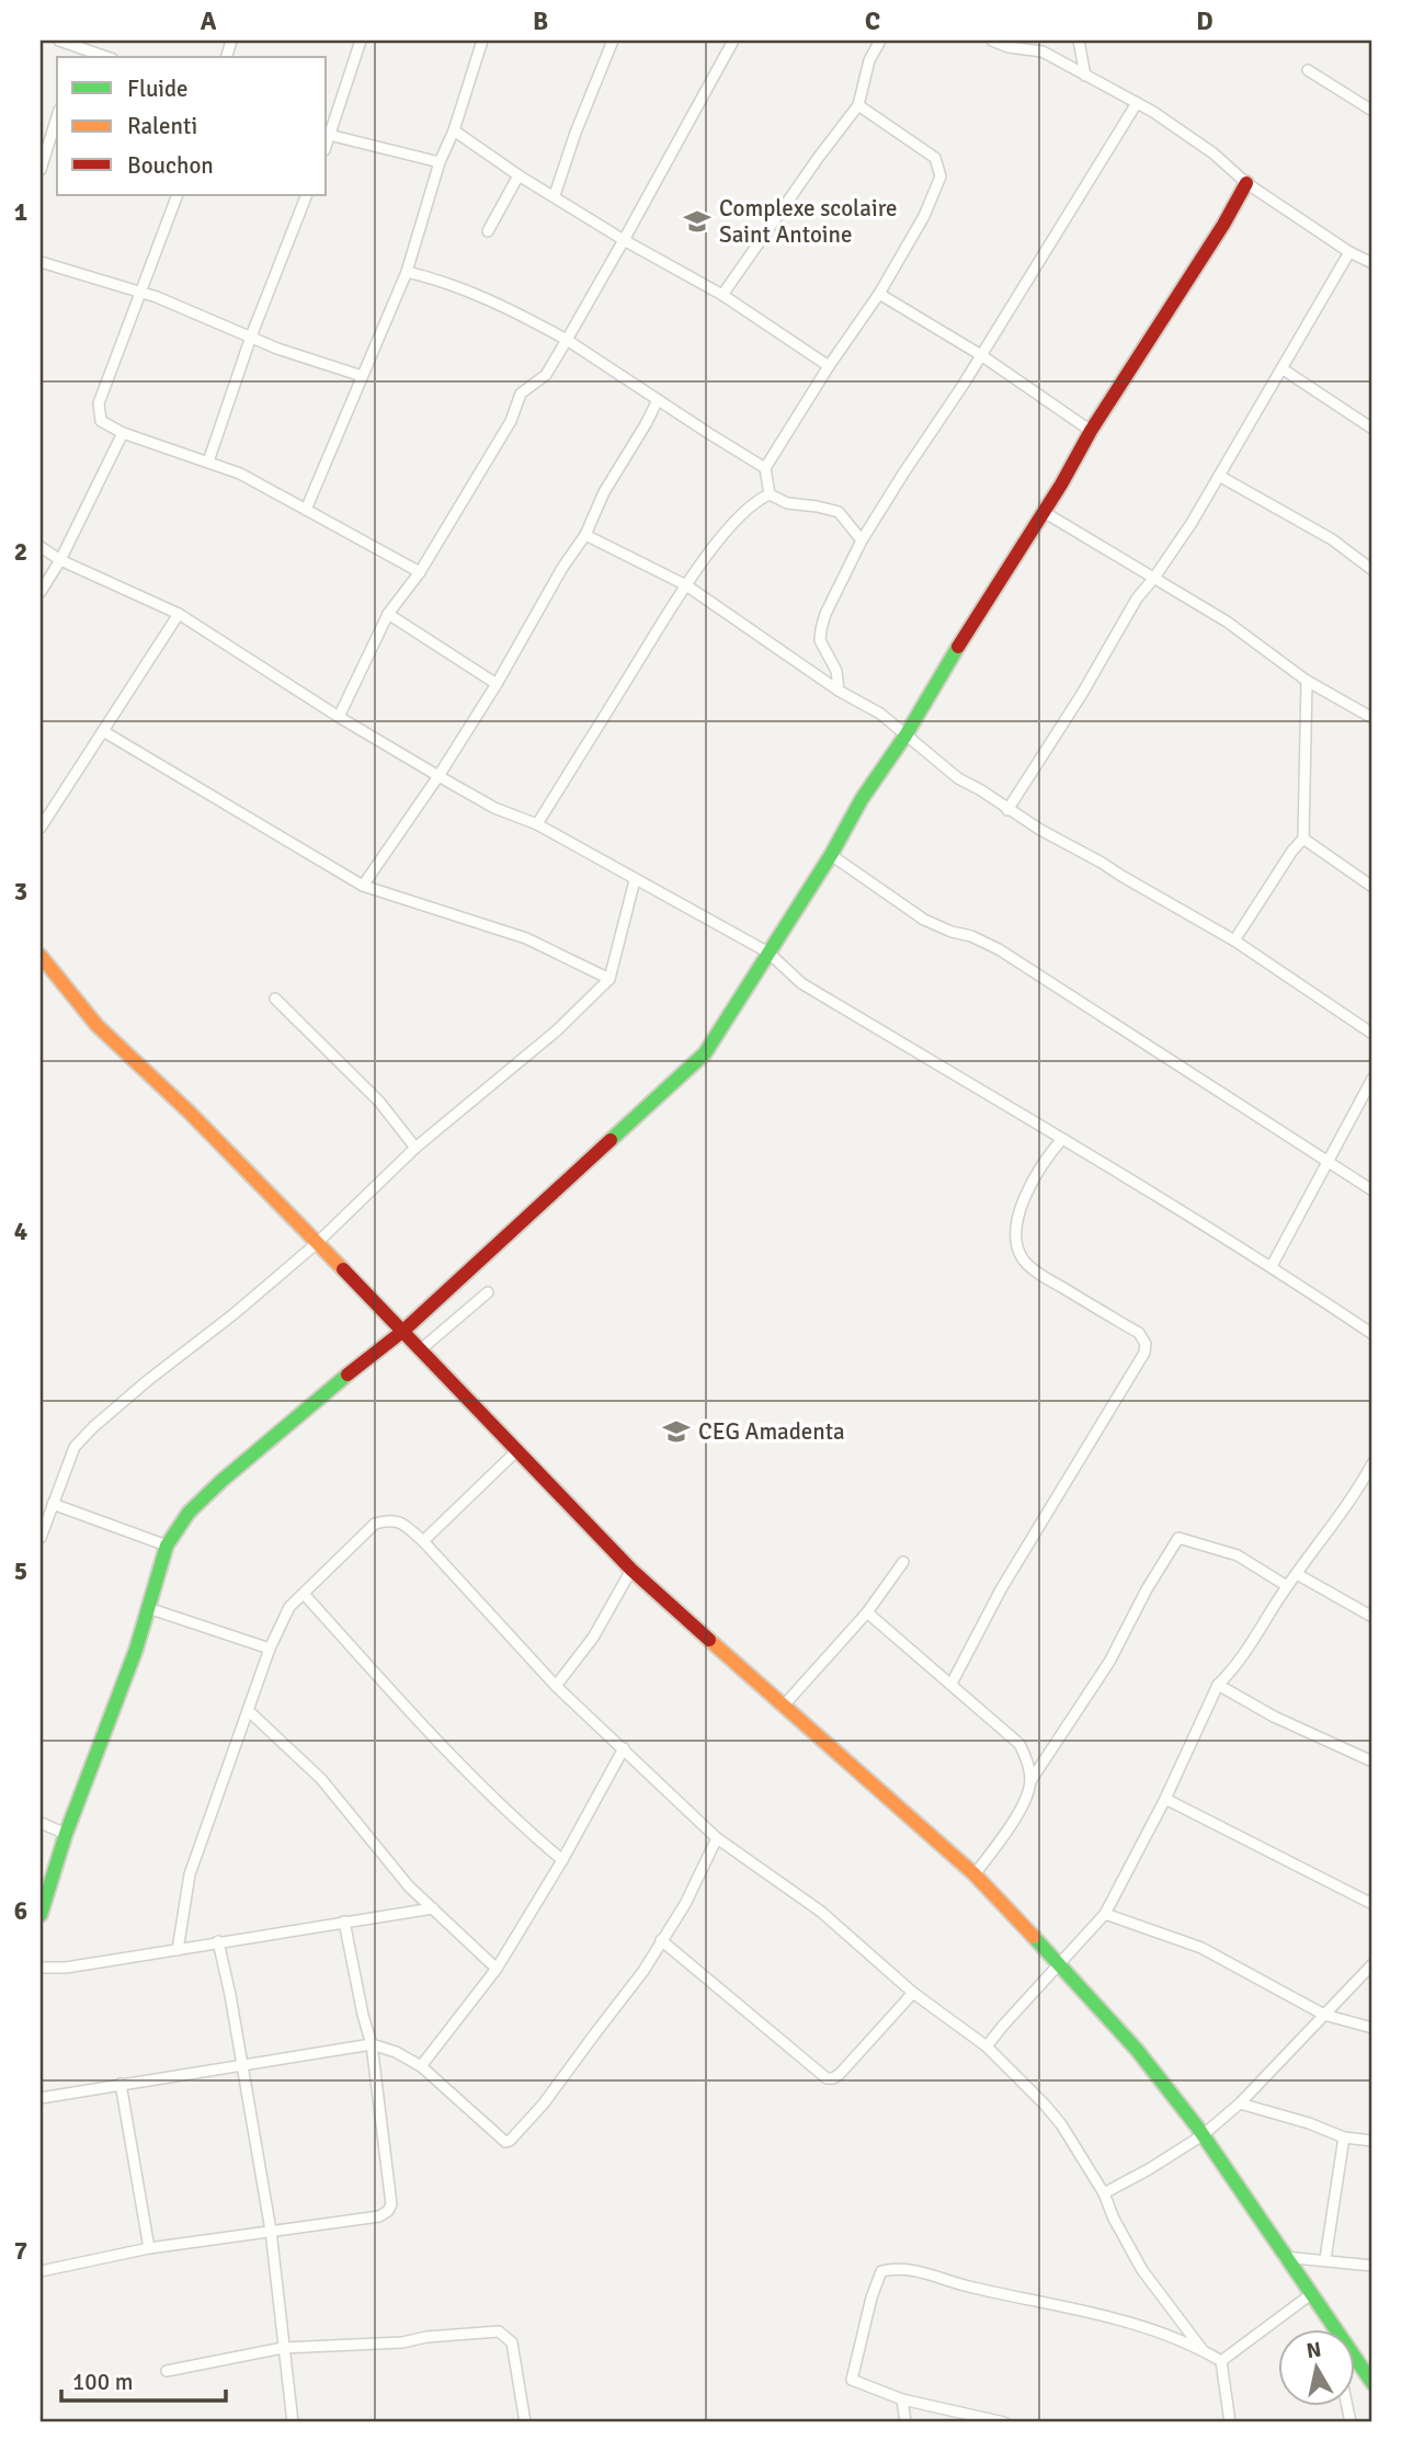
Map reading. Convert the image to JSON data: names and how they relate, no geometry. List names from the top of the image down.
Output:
{
  "places": {
    "school or university": ["Complexe scolaire Saint Antoine", "CEG Amadenta"]
  },
  "legend": ["Fluide", "Ralenti", "Bouchon"],
  "scale_bar": "100 m",
  "north": "top",
  "grid": {
    "columns": [
      "A",
      "B",
      "C",
      "D"
    ],
    "rows": [
      "1",
      "2",
      "3",
      "4",
      "5",
      "6",
      "7"
    ]
  }
}
